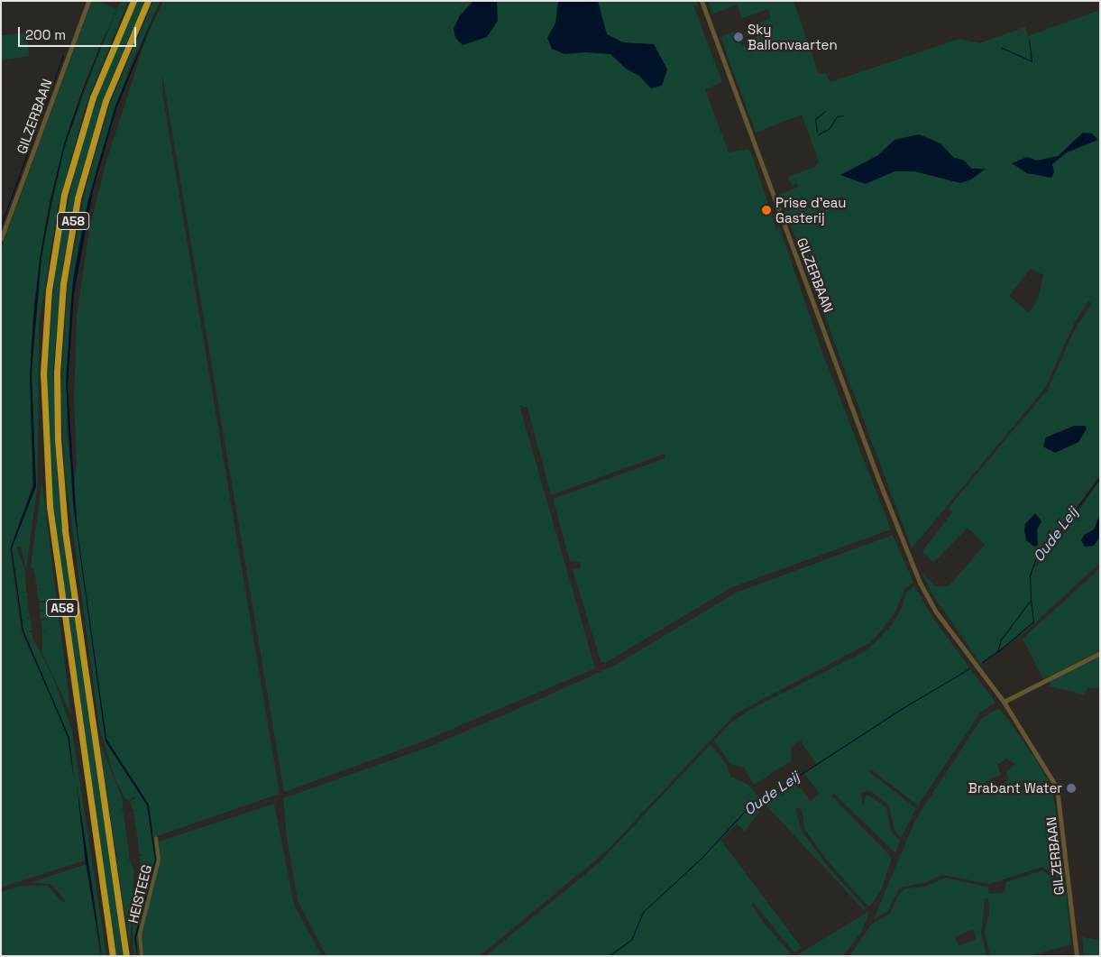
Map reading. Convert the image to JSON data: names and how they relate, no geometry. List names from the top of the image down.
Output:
{
  "streets": {
    "highway": ["A58"],
    "street": ["GILZERBAAN", "HEISTEEG"]
  },
  "water": ["Oude Leij"],
  "places": ["Sky Ballonvaarten", "Prise d'eau Gasterij", "Brabant Water"],
  "scale_bar": "200 m"
}
